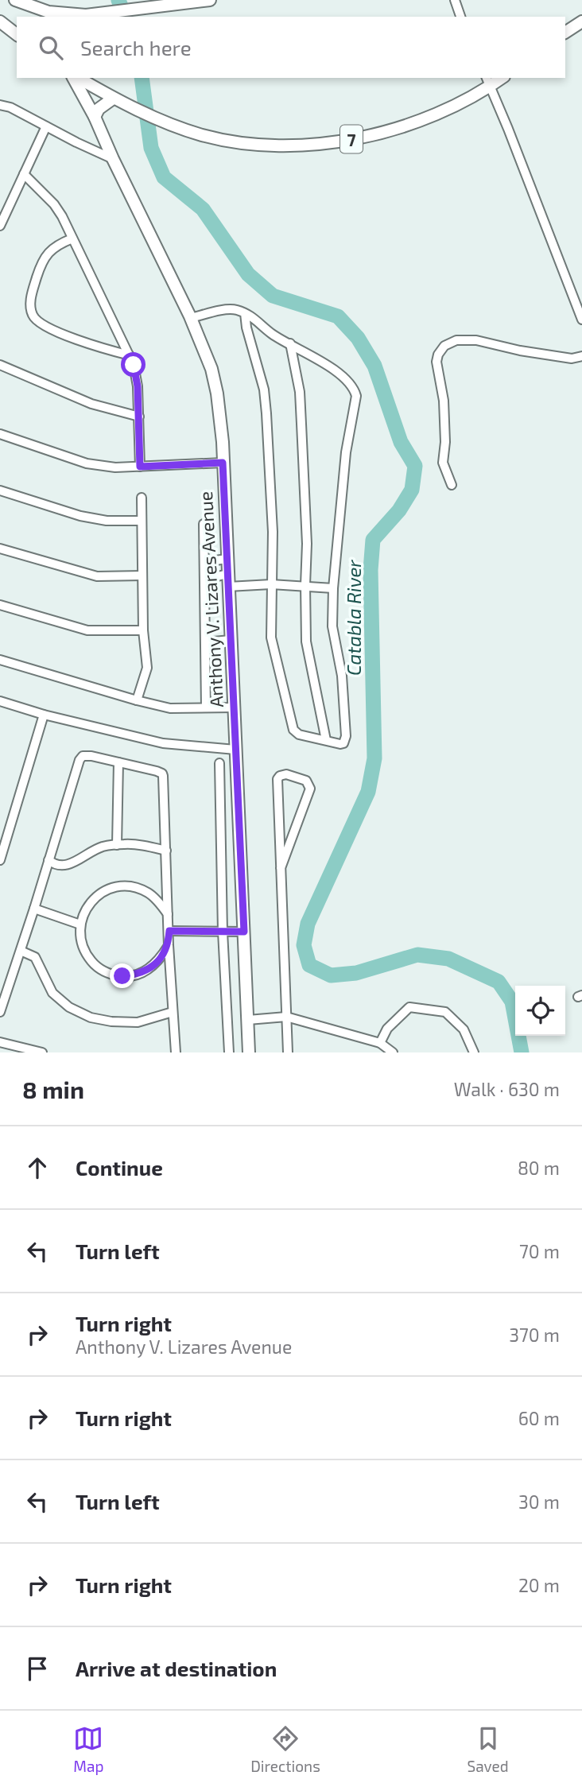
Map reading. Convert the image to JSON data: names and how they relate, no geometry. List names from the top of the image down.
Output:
{
  "streets": {
    "main road": ["7", "Anthony V. Lizares Avenue"]
  },
  "water": ["Catabla River"],
  "page": {
    "search": "Search here",
    "heading": ["8 min", "Walk · 630 m"],
    "list": [
      ["Continue", "80 m"],
      ["Turn left", "70 m"],
      ["Turn right", "Anthony V. Lizares Avenue", "370 m"],
      ["Turn right", "60 m"],
      ["Turn left", "30 m"],
      ["Turn right", "20 m"],
      "Arrive at destination"
    ],
    "nav": ["Map", "Directions", "Saved"]
  }
}
